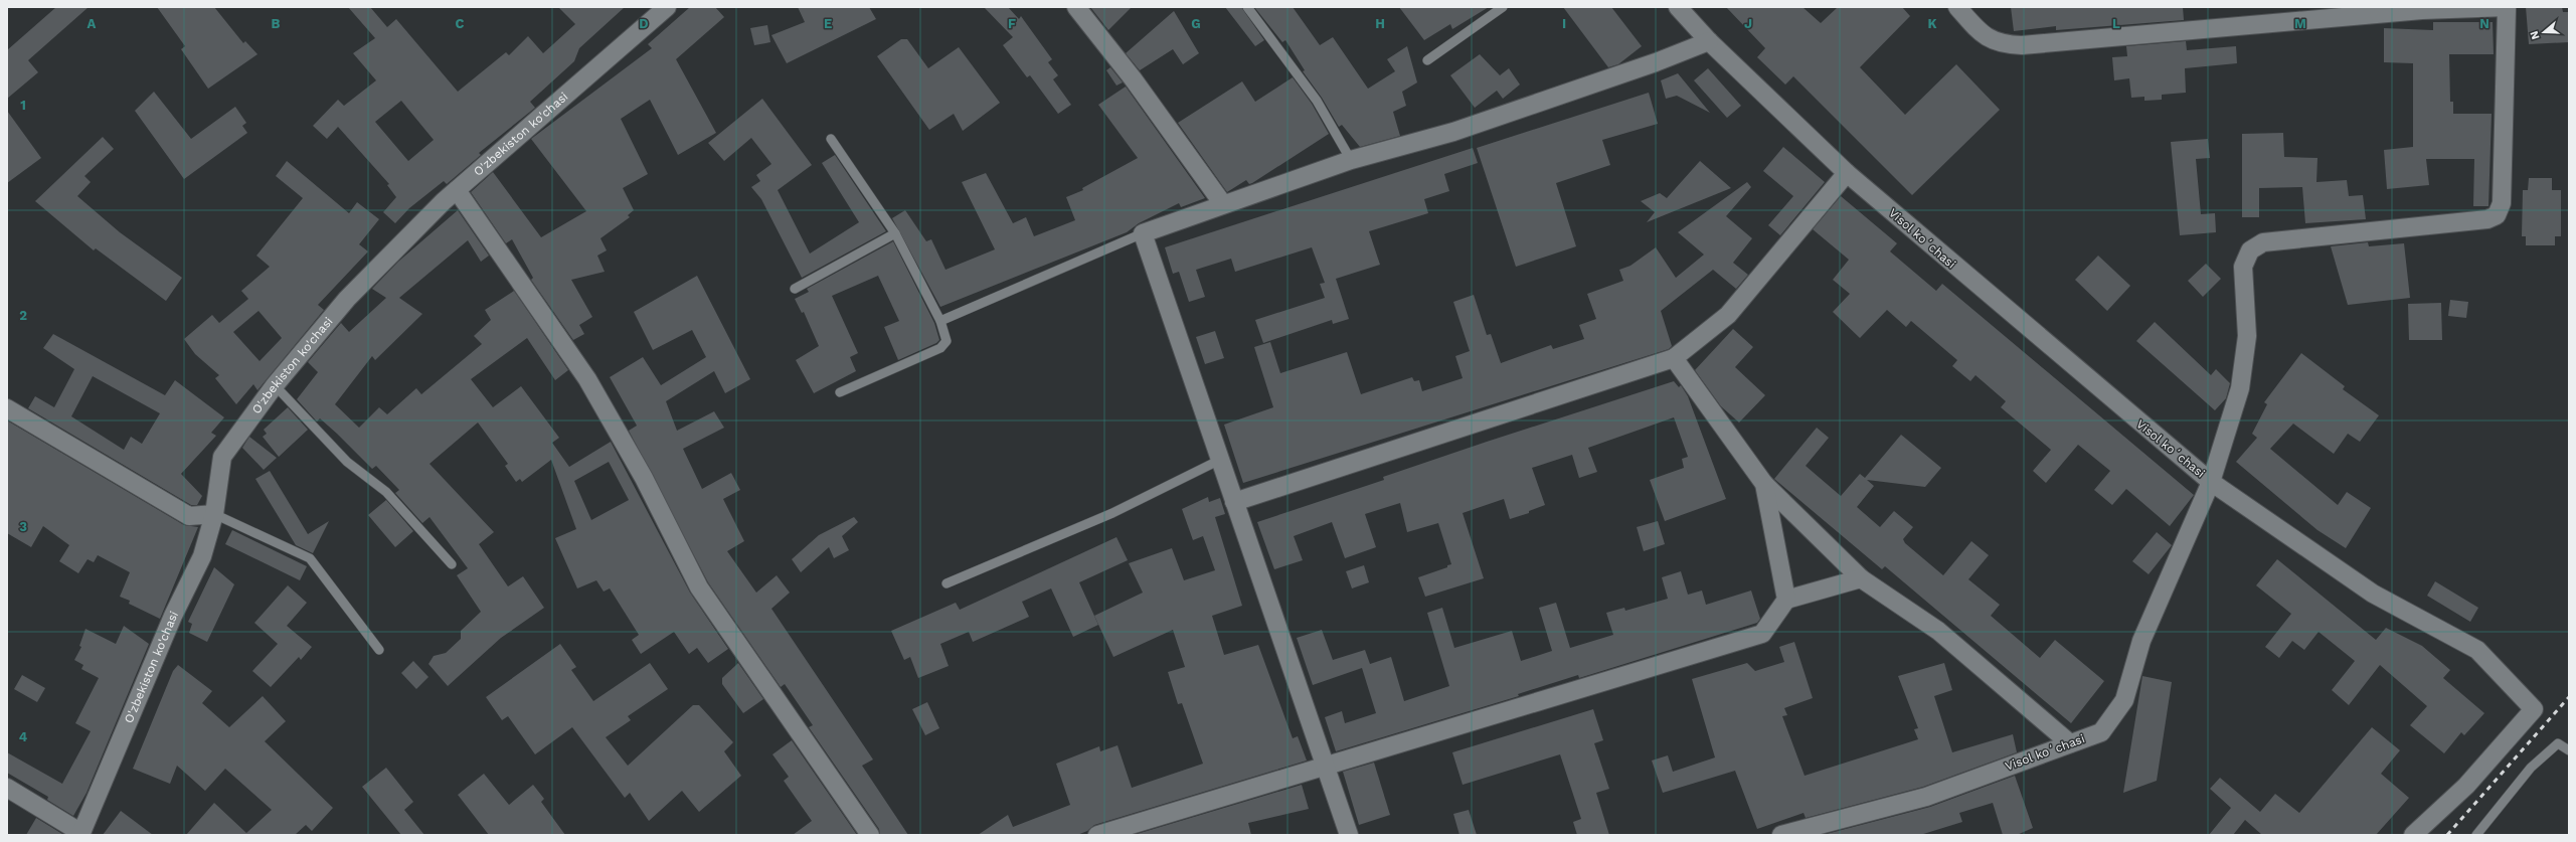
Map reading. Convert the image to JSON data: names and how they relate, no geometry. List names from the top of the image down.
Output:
{
  "streets": {
    "street": ["O'zbekiston ko'chasi", "Visol koʻchasi"]
  },
  "north": "left",
  "grid": {
    "columns": [
      "A",
      "B",
      "C",
      "D",
      "E",
      "F",
      "G",
      "H",
      "I",
      "J",
      "K",
      "L",
      "M",
      "N"
    ],
    "rows": [
      "1",
      "2",
      "3",
      "4"
    ]
  }
}
